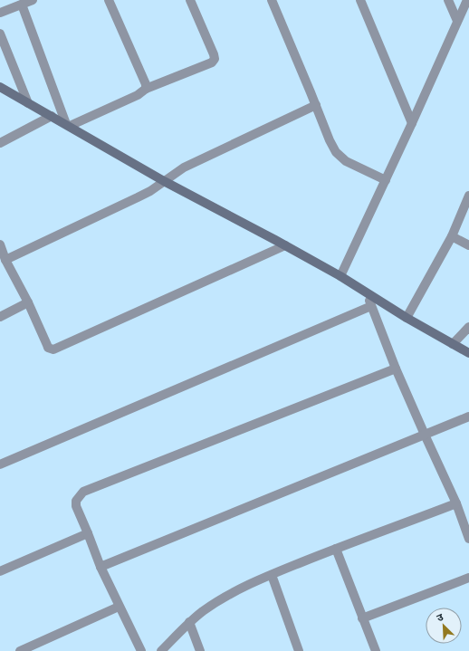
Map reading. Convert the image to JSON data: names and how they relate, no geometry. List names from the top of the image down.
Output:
{
  "north": "top left"
}
